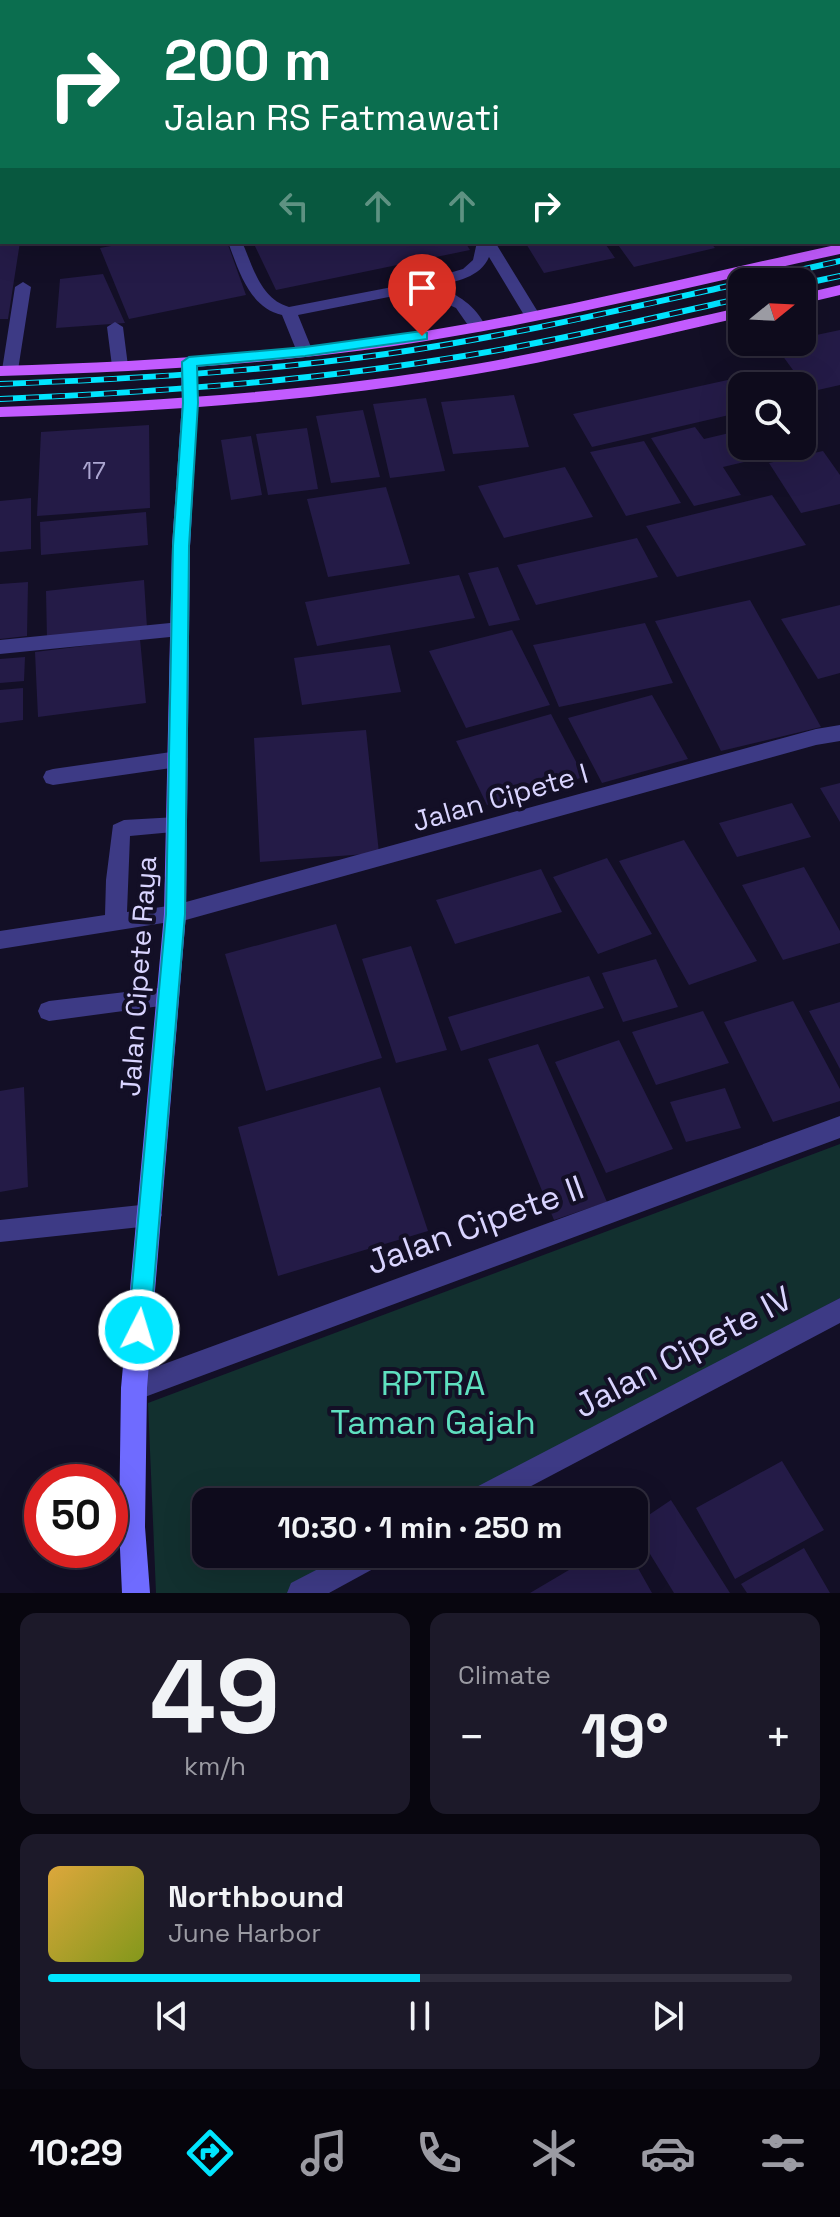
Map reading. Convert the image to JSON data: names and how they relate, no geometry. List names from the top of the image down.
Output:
{
  "streets": {
    "main road": ["Jalan Cipete Raya"],
    "street": ["Jalan Cipete I", "Jalan Cipete II", "Jalan Cipete IV"]
  },
  "crossings": [
    ["Jalan Cipete I", "Jalan Cipete Raya"],
    ["Jalan Cipete Raya", "Jalan Cipete II"]
  ],
  "parks": ["RPTRA Taman Gajah"],
  "house_numbers": ["17"],
  "north": "right",
  "page": {
    "turn": ["200 m", "Jalan RS Fatmawati"],
    "limit": "50",
    "trip": "10:30 · 1 min · 250 m",
    "tile": [
      ["49", "km/h"],
      "Climate"
    ],
    "heat": ["−", "19°", "+"],
    "song": ["Northbound", "June Harbor"],
    "tabs": "10:29"
  }
}
